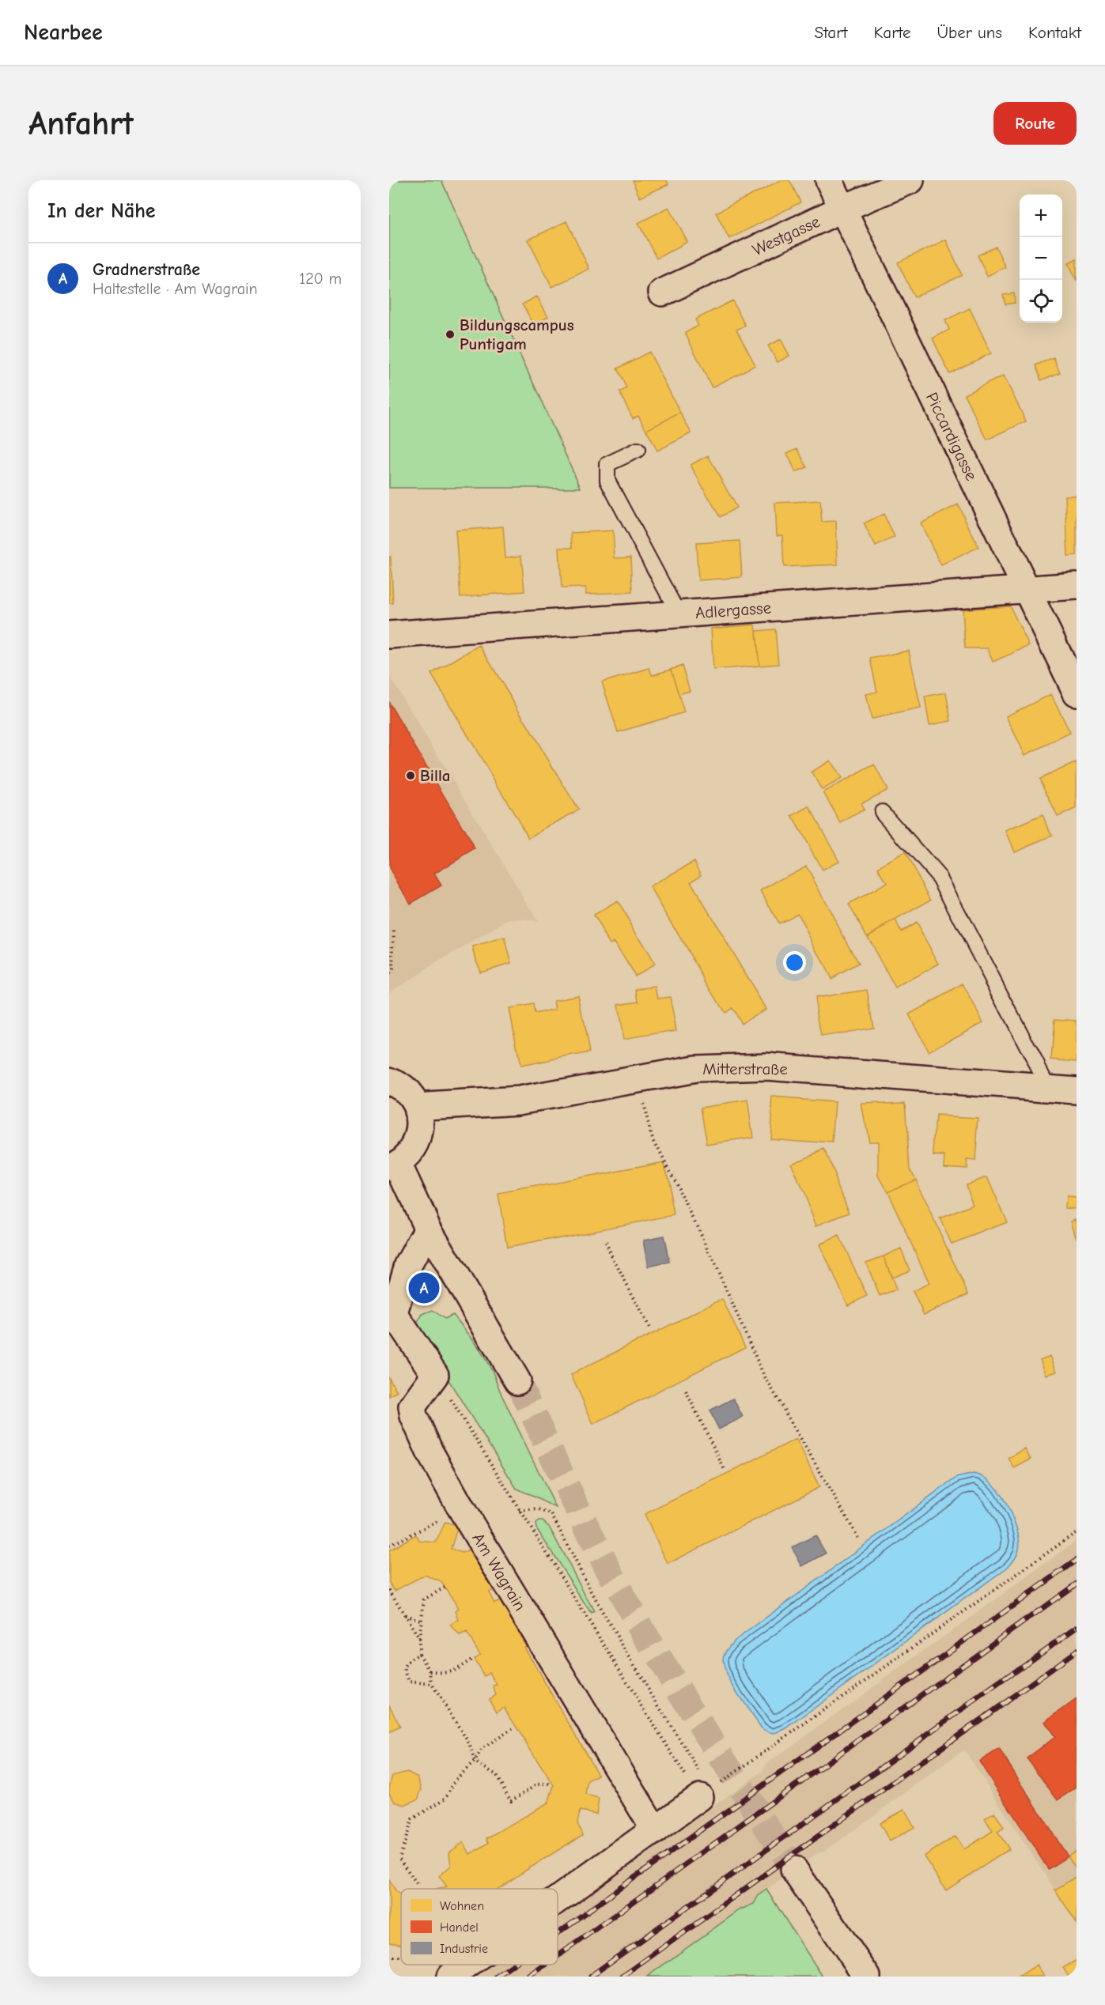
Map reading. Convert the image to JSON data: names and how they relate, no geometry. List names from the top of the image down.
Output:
{
  "streets": {
    "street": [
      "Westgasse",
      "Piccardigasse",
      "Adlergasse",
      "Mitterstraße",
      "Am Wagrain"
    ]
  },
  "crossings": [
    ["Westgasse", "Piccardigasse"],
    ["Piccardigasse", "Adlergasse"]
  ],
  "places": ["Bildungscampus Puntigam", "Billa"],
  "legend": ["Wohnen", "Handel", "Industrie"],
  "page": {
    "header": "Nearbee",
    "nav": [
      "Start",
      "Karte",
      "Über uns",
      "Kontakt"
    ],
    "buttons": "Route",
    "title": "Anfahrt",
    "heading": "In der Nähe",
    "map_buttons": ["+", "−"],
    "list": [
      {
        "mark": "A",
        "name": "Gradnerstraße",
        "note": "Haltestelle · Am Wagrain",
        "value": "120 m"
      }
    ],
    "pins": "A"
  }
}
